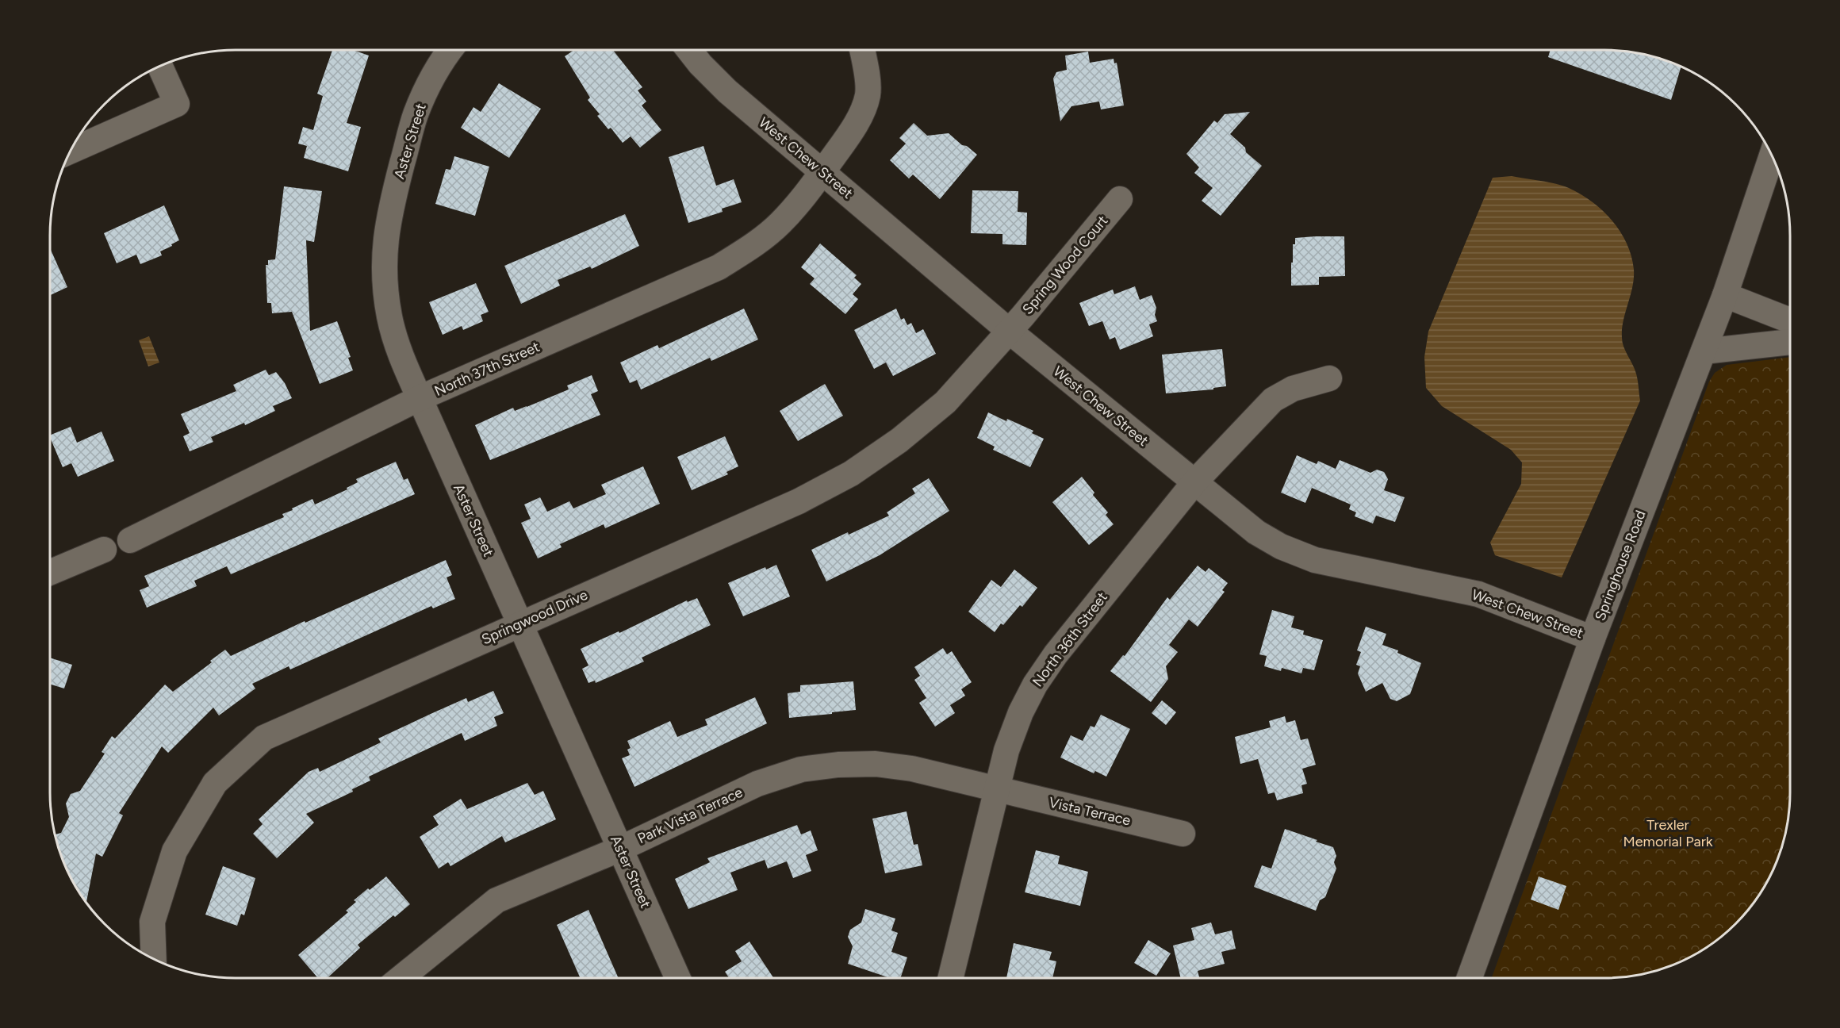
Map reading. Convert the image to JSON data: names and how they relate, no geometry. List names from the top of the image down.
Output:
{
  "streets": {
    "street": [
      "Aster Street",
      "West Chew Street",
      "Spring Wood Court",
      "North 37th Street",
      "Springhouse Road",
      "Springwood Drive",
      "North 36th Street",
      "Vista Terrace",
      "Park Vista Terrace"
    ]
  },
  "crossings": [
    ["Aster Street", "North 37th Street"],
    ["Aster Street", "Springwood Drive"],
    ["Aster Street", "Park Vista Terrace"],
    ["West Chew Street", "Spring Wood Court"],
    ["West Chew Street", "North 37th Street"],
    ["West Chew Street", "Springhouse Road"],
    ["West Chew Street", "Springwood Drive"],
    ["West Chew Street", "North 36th Street"],
    ["Spring Wood Court", "Springwood Drive"],
    ["North 36th Street", "Vista Terrace"],
    ["North 36th Street", "Park Vista Terrace"],
    ["Vista Terrace", "Park Vista Terrace"]
  ],
  "parks": ["Trexler Memorial Park"]
}
